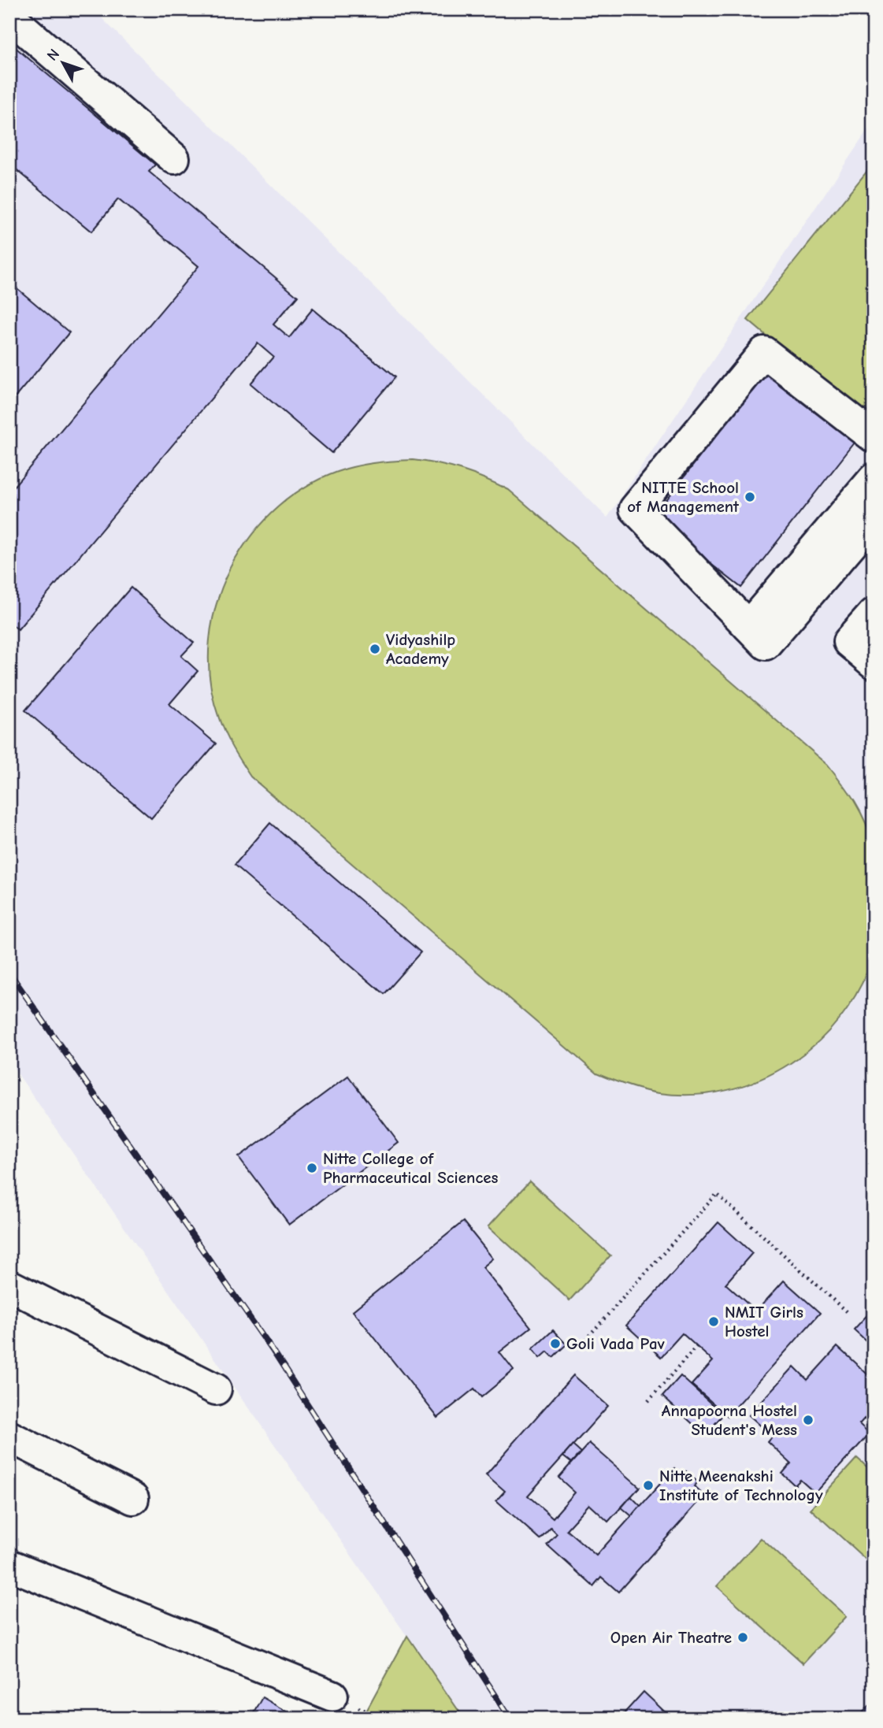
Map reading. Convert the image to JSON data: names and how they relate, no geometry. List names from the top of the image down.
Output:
{
  "places": [
    "NITTE School of Management",
    "Vidyashilp Academy",
    "Nitte College of Pharmaceutical Sciences",
    "NMIT Girls Hostel",
    "Goli Vada Pav",
    "Annapoorna Hostel Student's Mess",
    "Nitte Meenakshi Institute of Technology",
    "Open Air Theatre"
  ],
  "north": "top left"
}
